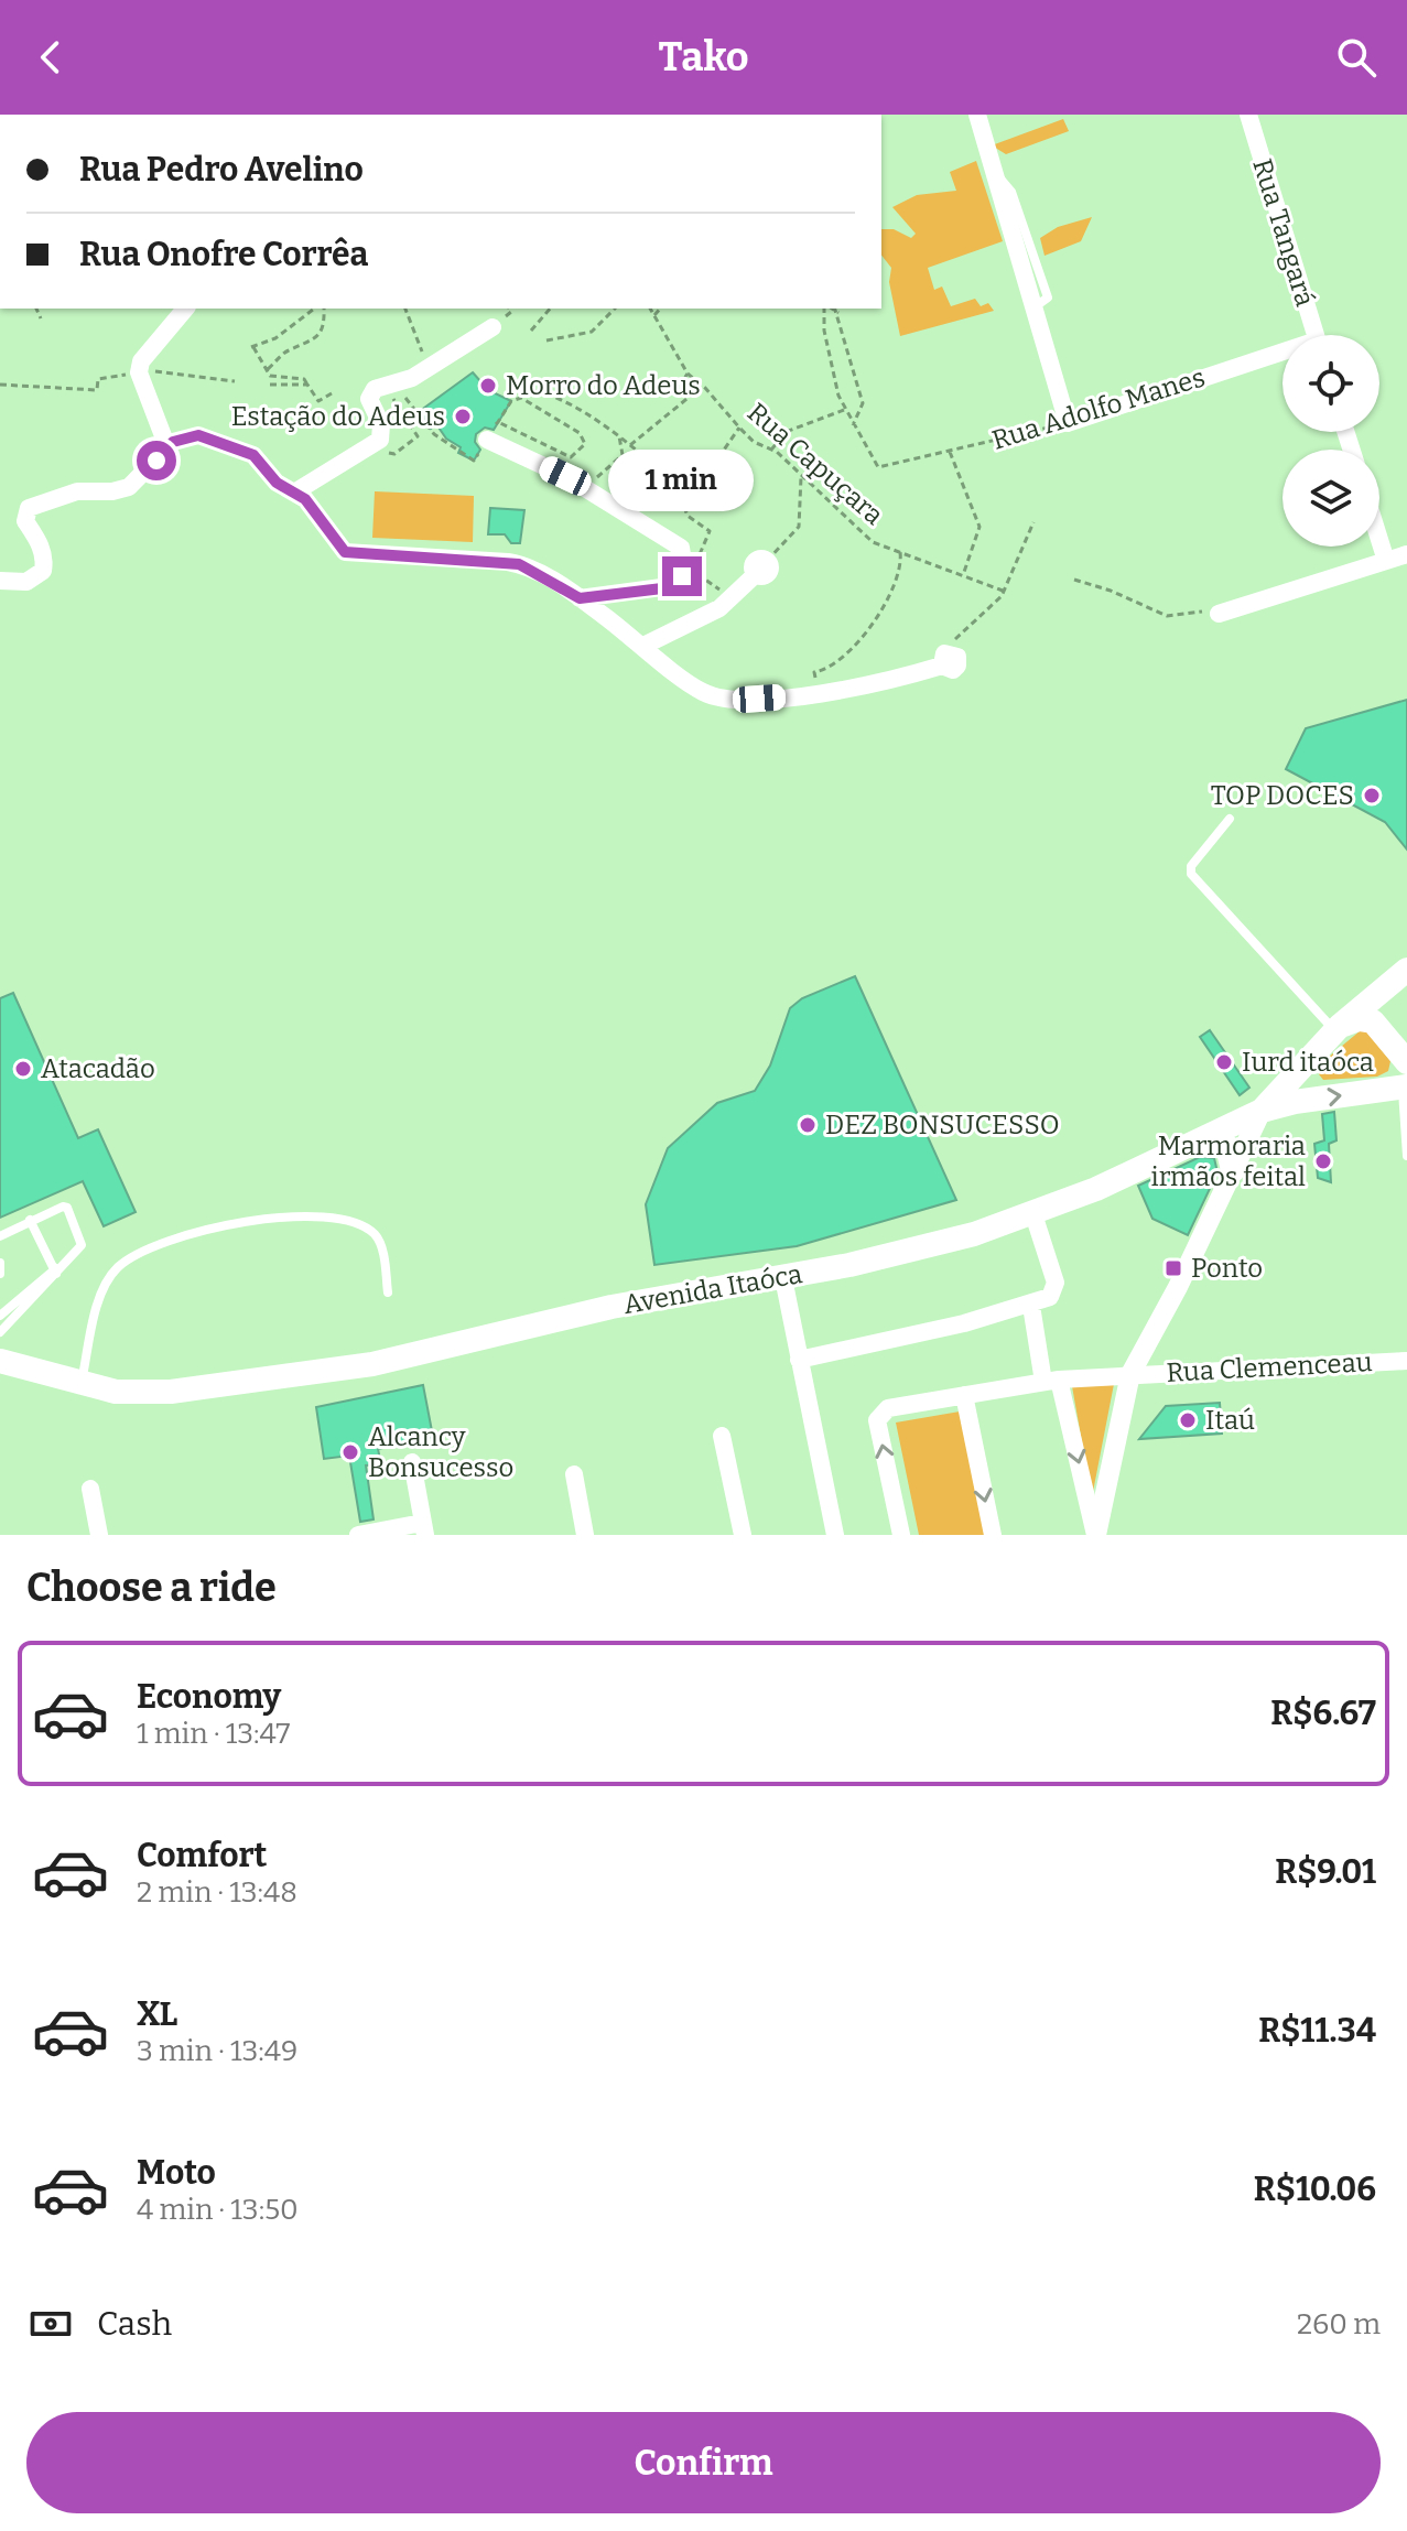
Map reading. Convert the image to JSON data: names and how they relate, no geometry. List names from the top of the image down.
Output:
{
  "streets": {
    "main road": ["Avenida Itaóca"],
    "street": ["Rua Tangará", "Rua Adolfo Manes", "Rua Clemenceau"],
    "path": ["Rua Capuçara"]
  },
  "places": {
    "other": [
      "Morro do Adeus",
      "Estação do Adeus",
      "TOP DOCES",
      "Iurd itaóca",
      "Atacadão",
      "DEZ BONSUCESSO",
      "Marmoraria irmãos feital",
      "Itaú",
      "Alcancy Bonsucesso"
    ],
    "transit": ["Ponto"]
  },
  "page": {
    "header": "Tako",
    "banner": ["Rua Pedro Avelino", "Rua Onofre Corrêa"],
    "bubble": "1 min",
    "heading": "Choose a ride",
    "list": [
      {
        "name": "Economy",
        "note": "1 min · 13:47",
        "value": "R$6.67"
      },
      {
        "name": "Comfort",
        "note": "2 min · 13:48",
        "value": "R$9.01"
      },
      {
        "name": "XL",
        "note": "3 min · 13:49",
        "value": "R$11.34"
      },
      {
        "name": "Moto",
        "note": "4 min · 13:50",
        "value": "R$10.06"
      }
    ],
    "pay": ["Cash", "260 m"],
    "buttons": "Confirm"
  }
}
